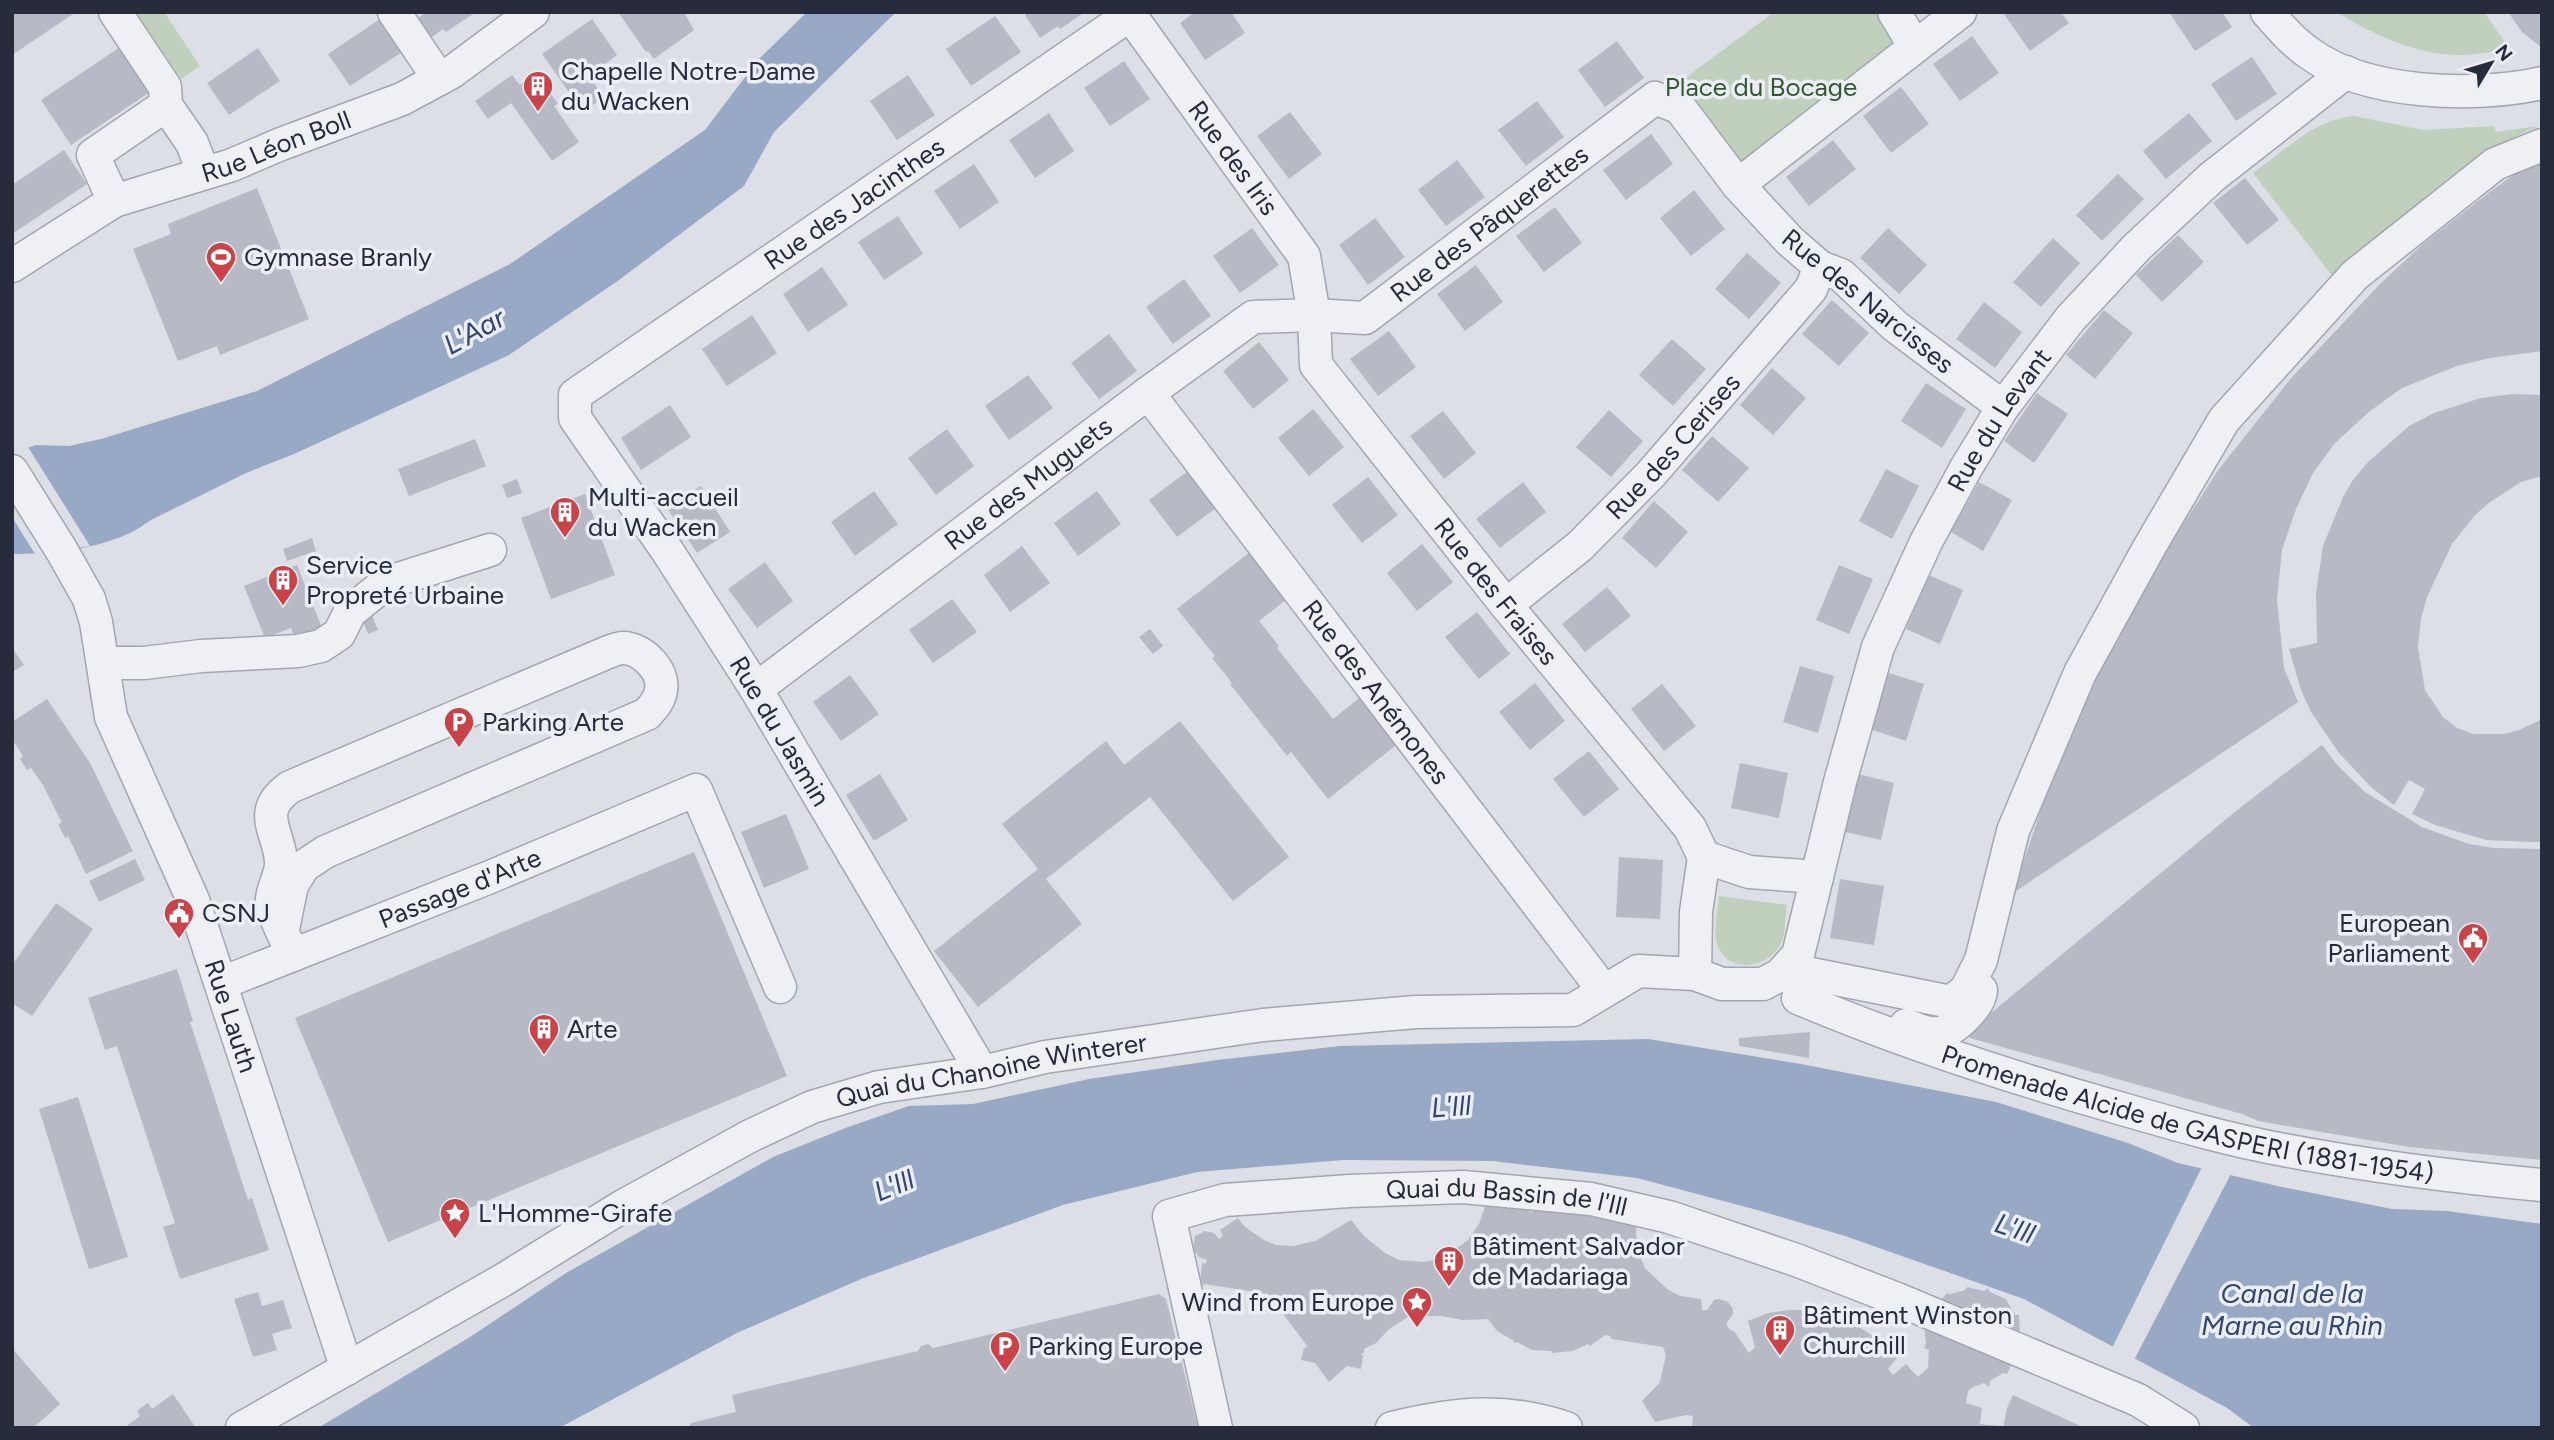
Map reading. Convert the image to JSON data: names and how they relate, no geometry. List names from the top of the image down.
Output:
{
  "streets": {
    "street": [
      "Rue Léon Boll",
      "Rue des Iris",
      "Rue des Jacinthes",
      "Rue des Pâquerettes",
      "Rue des Narcisses",
      "Rue du Levant",
      "Rue des Cerises",
      "Rue des Muguets",
      "Rue des Fraises",
      "Rue des Anémones",
      "Rue du Jasmin",
      "Passage d'Arte",
      "Rue Lauth",
      "Quai du Chanoine Winterer",
      "Promenade Alcide de GASPERI (1881-1954)",
      "Quai du Bassin de l'Ill"
    ]
  },
  "crossings": [
    ["Rue des Iris", "Rue des Jacinthes"],
    ["Rue des Iris", "Rue des Pâquerettes"],
    ["Rue des Iris", "Rue des Muguets"],
    ["Rue des Iris", "Rue des Fraises"],
    ["Rue des Jacinthes", "Rue du Jasmin"],
    ["Rue des Pâquerettes", "Rue des Narcisses"],
    ["Rue des Pâquerettes", "Rue des Muguets"],
    ["Rue des Pâquerettes", "Rue des Fraises"],
    ["Rue des Narcisses", "Rue du Levant"],
    ["Rue des Narcisses", "Rue des Cerises"],
    ["Rue du Levant", "Quai du Chanoine Winterer"],
    ["Rue du Levant", "Promenade Alcide de GASPERI (1881-1954)"],
    ["Rue des Cerises", "Rue des Fraises"],
    ["Rue des Muguets", "Rue des Fraises"],
    ["Rue des Muguets", "Rue des Anémones"],
    ["Rue des Muguets", "Rue du Jasmin"],
    ["Rue des Anémones", "Quai du Chanoine Winterer"],
    ["Rue du Jasmin", "Quai du Chanoine Winterer"],
    ["Passage d'Arte", "Rue Lauth"],
    ["Rue Lauth", "Quai du Chanoine Winterer"],
    ["Quai du Chanoine Winterer", "Promenade Alcide de GASPERI (1881-1954)"]
  ],
  "water": ["L'Aar", "L'Ill", "Canal de la Marne au Rhin"],
  "parks": ["Place du Bocage"],
  "places": {
    "building": [
      "Chapelle Notre-Dame du Wacken",
      "Multi-accueil du Wacken",
      "Service Propreté Urbaine",
      "Arte",
      "Bâtiment Salvador de Madariaga",
      "Bâtiment Winston Churchill"
    ],
    "sports": ["Gymnase Branly"],
    "parking": ["Parking Arte", "Parking Europe"],
    "public building": ["CSNJ", "European Parliament"],
    "place": ["L'Homme-Girafe", "Wind from Europe"]
  },
  "north": "top right"
}
